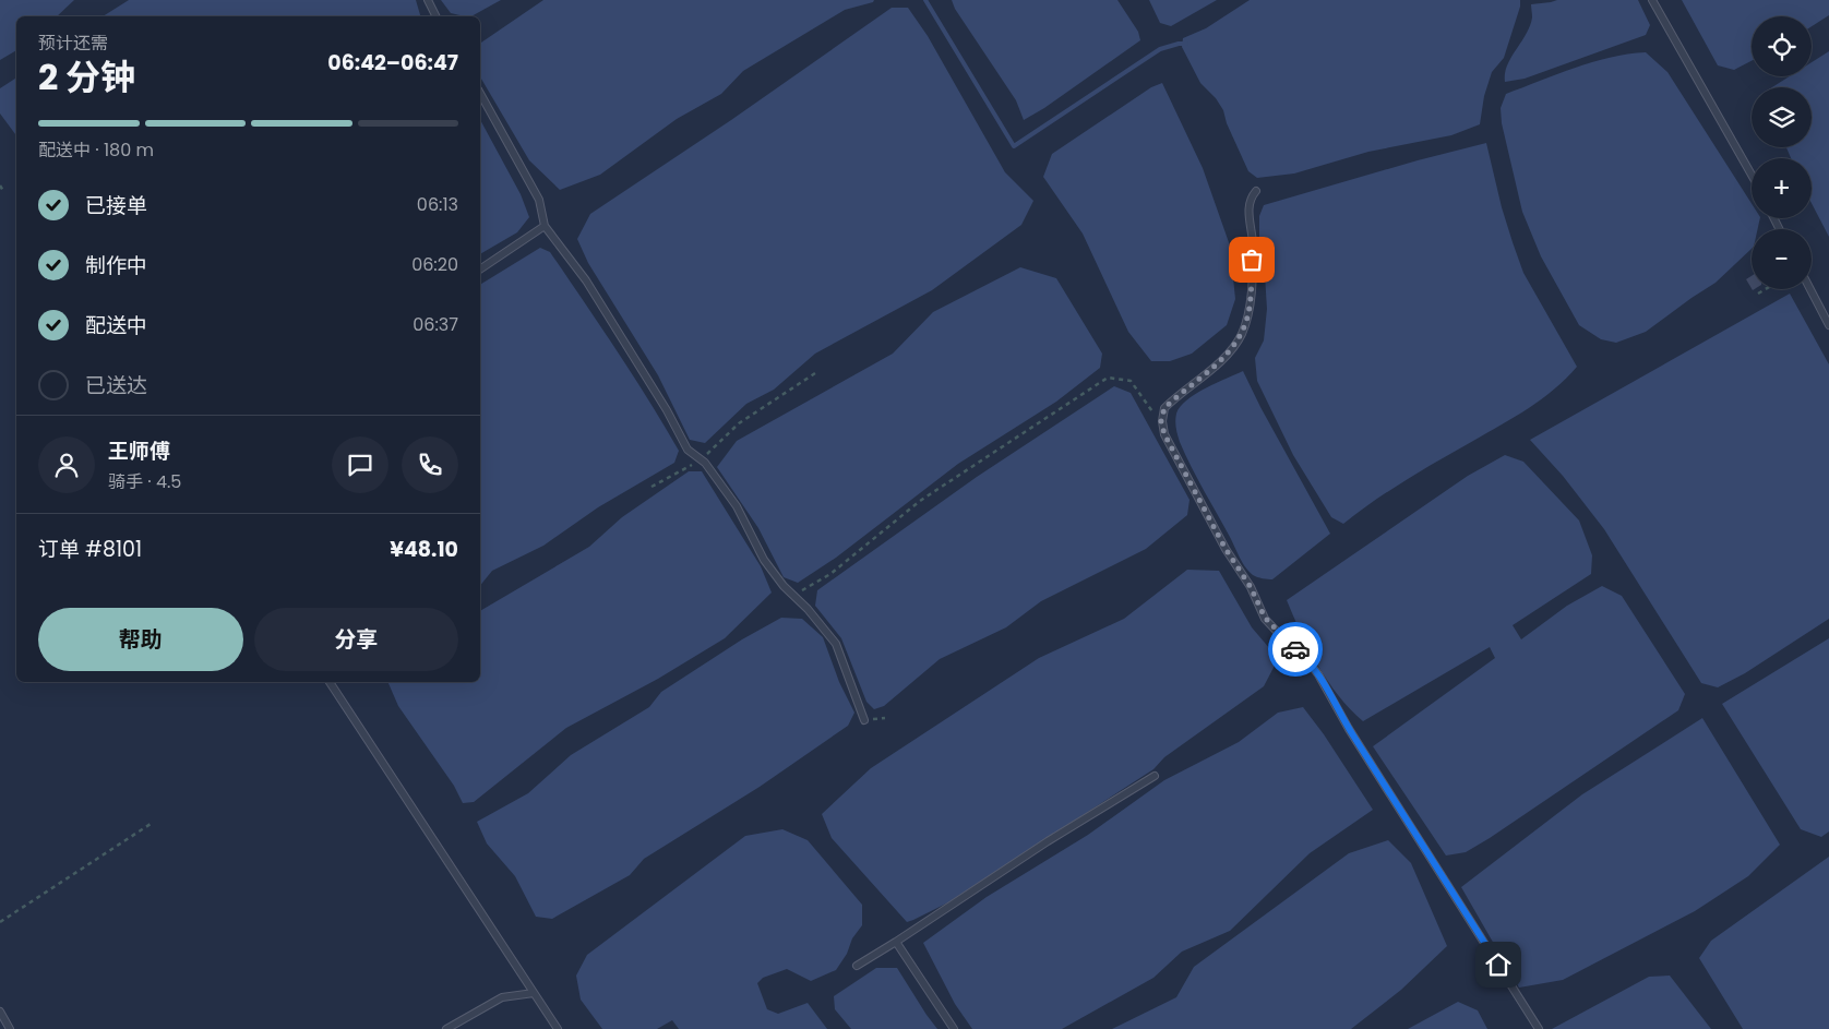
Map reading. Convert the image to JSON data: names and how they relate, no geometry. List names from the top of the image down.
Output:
{
  "page": {
    "map_buttons": ["+", "−"],
    "heading": ["2 分钟", "预计还需", "06:42–06:47"],
    "panel": [
      "王师傅",
      "骑手 · 4.5",
      "订单 #8101",
      "¥48.10"
    ],
    "bar": "配送中 · 180 m",
    "list": [
      ["已接单", "06:13"],
      ["制作中", "06:20"],
      ["配送中", "06:37"],
      "已送达"
    ],
    "buttons": ["帮助", "分享"]
  }
}
